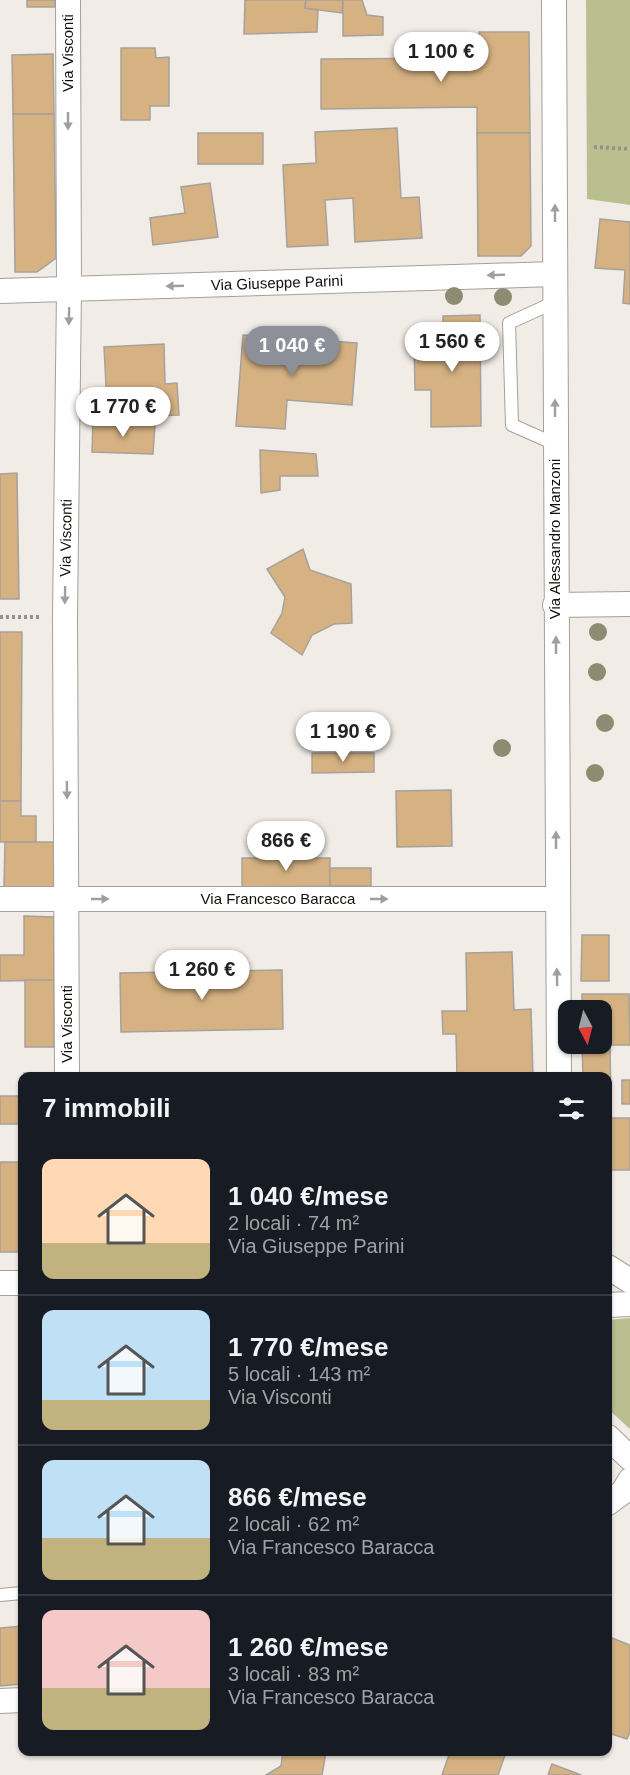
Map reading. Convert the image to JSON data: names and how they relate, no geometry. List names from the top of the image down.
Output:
{
  "streets": {
    "street": [
      "Via Visconti",
      "Via Giuseppe Parini",
      "Via Alessandro Manzoni",
      "Via Francesco Baracca"
    ]
  },
  "crossings": [
    ["Via Visconti", "Via Giuseppe Parini"],
    ["Via Visconti", "Via Francesco Baracca"],
    ["Via Giuseppe Parini", "Via Alessandro Manzoni"],
    ["Via Alessandro Manzoni", "Via Francesco Baracca"]
  ],
  "one_way": [
    "Via Visconti",
    "Via Giuseppe Parini",
    "Via Alessandro Manzoni",
    "Via Francesco Baracca"
  ],
  "north": "bottom",
  "page": {
    "price": [
      "1 100 €",
      "1 560 €",
      "1 040 €",
      "1 770 €",
      "1 190 €",
      "866 €",
      "1 260 €"
    ],
    "heading": "7 immobili",
    "list": [
      {
        "name": "1 040 €/mese",
        "note": "2 locali · 74 m² · Via Giuseppe Parini"
      },
      {
        "name": "1 770 €/mese",
        "note": "5 locali · 143 m² · Via Visconti"
      },
      {
        "name": "866 €/mese",
        "note": "2 locali · 62 m² · Via Francesco Baracca"
      },
      {
        "name": "1 260 €/mese",
        "note": "3 locali · 83 m² · Via Francesco Baracca"
      }
    ]
  }
}
